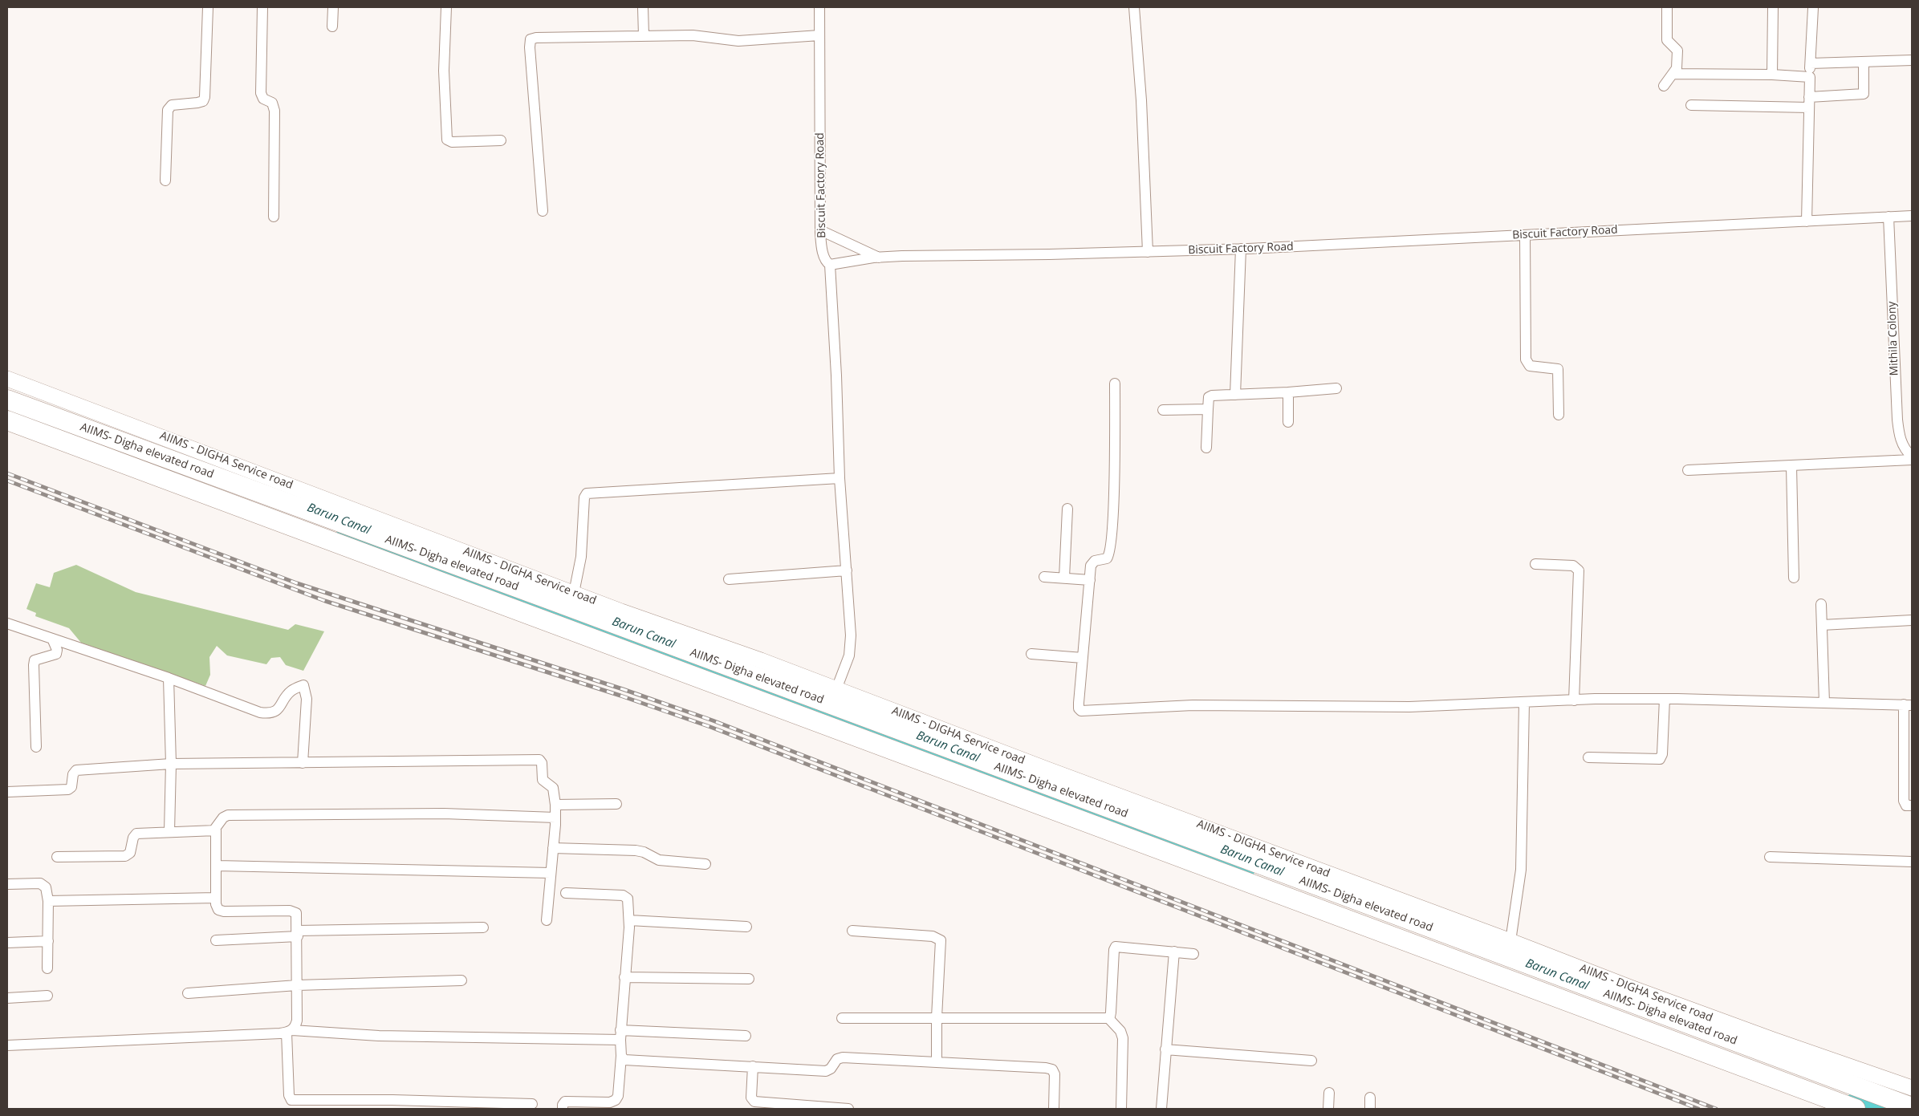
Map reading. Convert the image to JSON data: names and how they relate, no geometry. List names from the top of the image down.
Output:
{
  "streets": {
    "highway": ["AIIMS- Digha elevated road"],
    "main road": ["AIIMS - DIGHA Service road"],
    "street": ["Biscuit Factory Road", "Mithila Colony"]
  },
  "crossings": [
    ["Biscuit Factory Road", "Mithila Colony"]
  ],
  "water": ["Barun Canal"]
}
